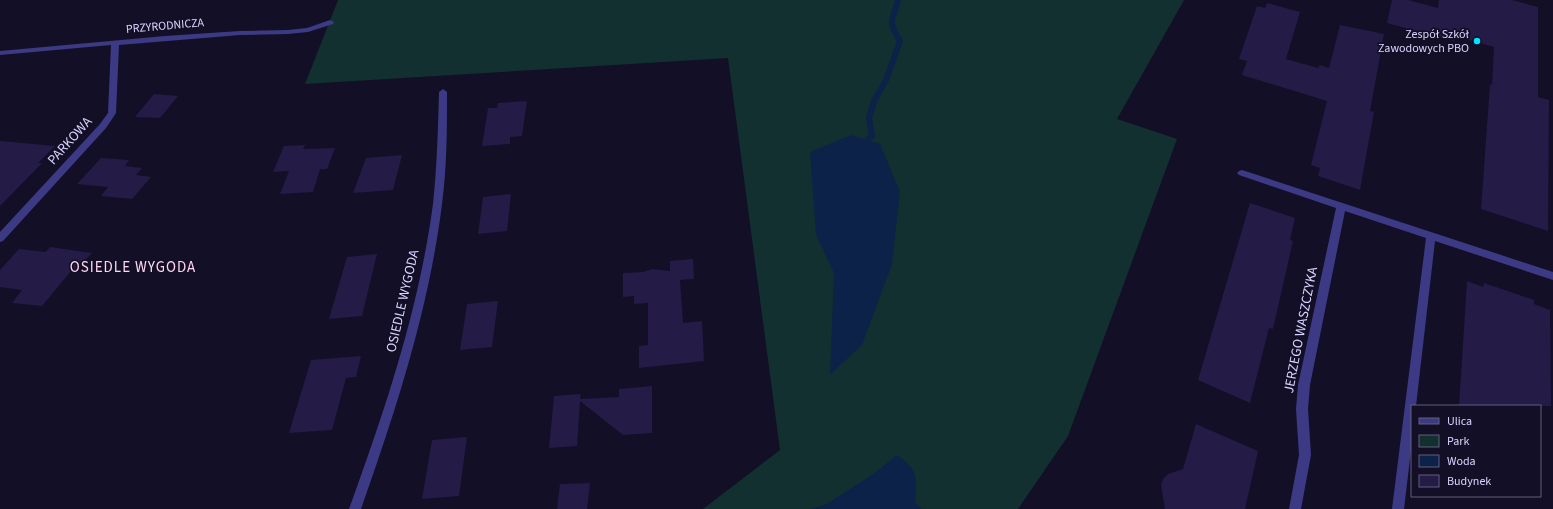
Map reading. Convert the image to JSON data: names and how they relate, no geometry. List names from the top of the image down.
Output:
{
  "streets": {
    "street": [
      "PRZYRODNICZA",
      "PARKOWA",
      "OSIEDLE WYGODA",
      "JERZEGO WASZCZYKA"
    ]
  },
  "crossings": [
    ["PRZYRODNICZA", "PARKOWA"]
  ],
  "districts": ["OSIEDLE WYGODA"],
  "places": ["Zespół Szkół Zawodowych PBO"],
  "legend": [
    "Ulica",
    "Park",
    "Woda",
    "Budynek"
  ]
}
